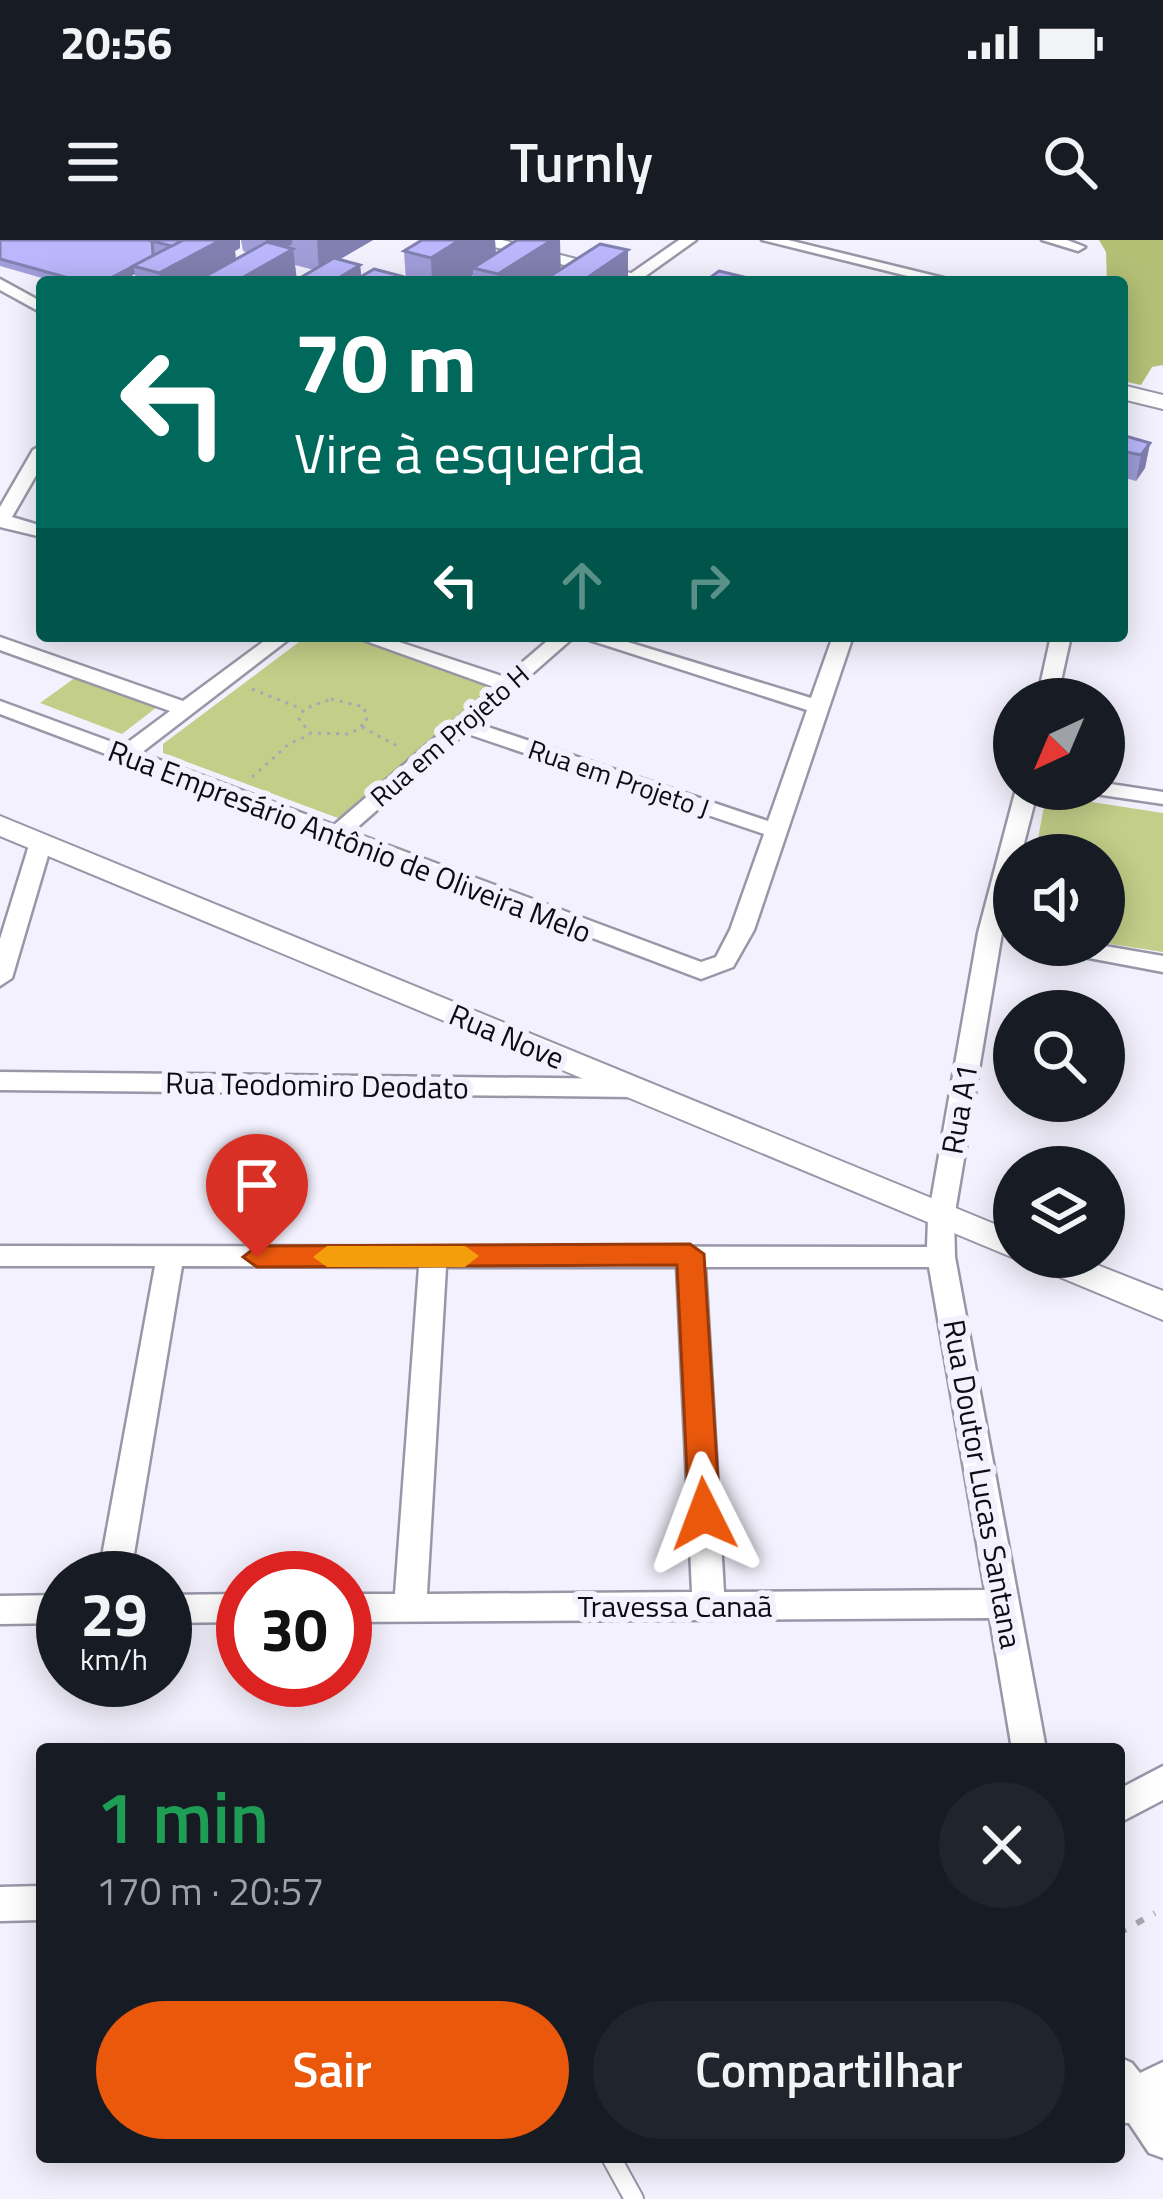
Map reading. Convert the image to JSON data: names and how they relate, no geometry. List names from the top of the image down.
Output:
{
  "streets": {
    "street": [
      "Rua em Projeto H",
      "Rua em Projeto J",
      "Rua Empresário Antônio de Oliveira Melo",
      "Rua Nove",
      "Rua Teodomiro Deodato",
      "Rua A1",
      "Rua Doutor Lucas Santana",
      "Travessa Canaã"
    ]
  },
  "crossings": [
    ["Rua em Projeto H", "Rua em Projeto J"],
    ["Rua em Projeto H", "Rua Empresário Antônio de Oliveira Melo"],
    ["Rua em Projeto J", "Rua Empresário Antônio de Oliveira Melo"],
    ["Rua Nove", "Rua Teodomiro Deodato"],
    ["Rua Nove", "Rua A1"],
    ["Rua Nove", "Rua Doutor Lucas Santana"],
    ["Rua A1", "Rua Doutor Lucas Santana"],
    ["Rua Doutor Lucas Santana", "Travessa Canaã"]
  ],
  "north": "bottom left",
  "page": {
    "status": "20:56",
    "header": "Turnly",
    "turn": ["70 m", "Vire à esquerda"],
    "speed": "29 km/h",
    "limit": "30",
    "heading": ["1 min", "170 m · 20:57"],
    "buttons": ["Sair", "Compartilhar"]
  }
}
